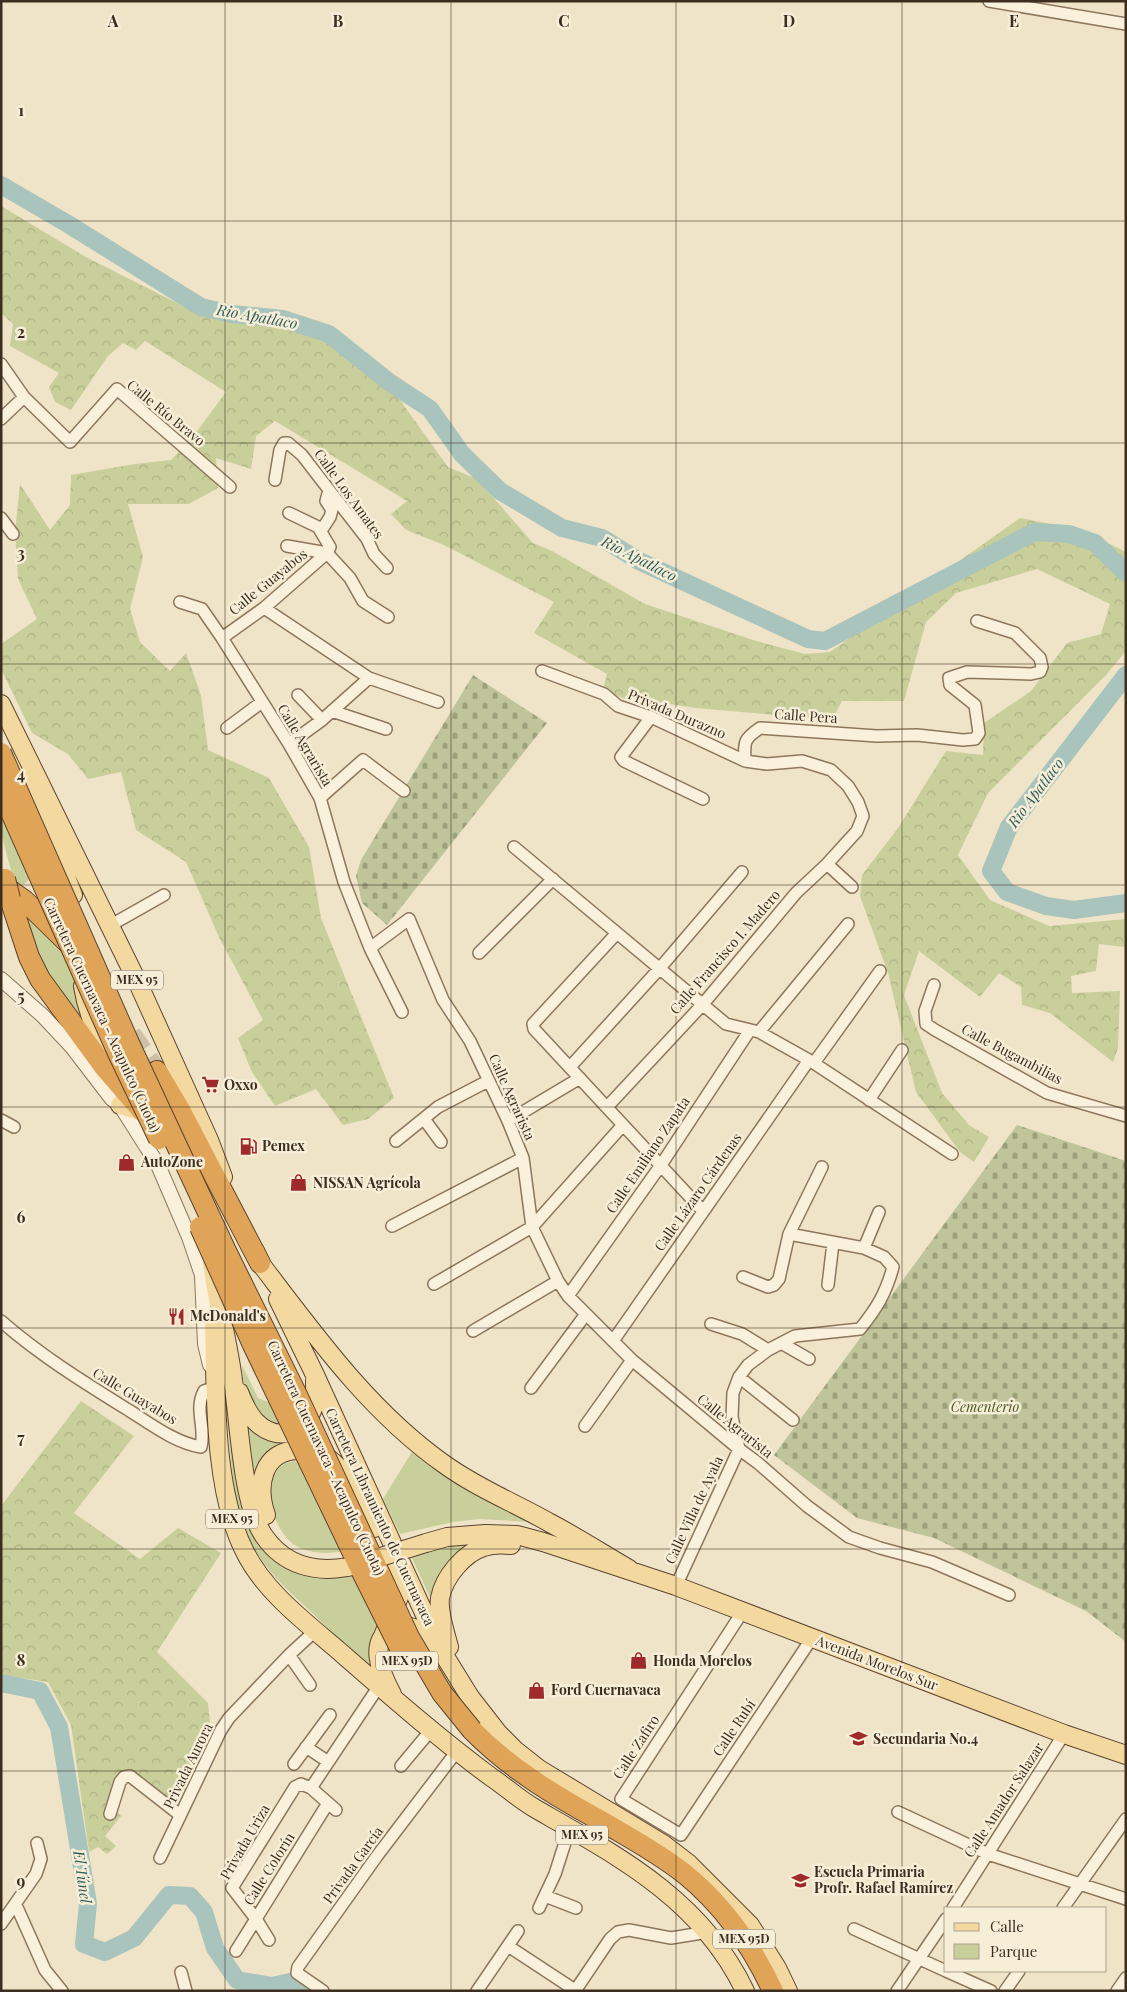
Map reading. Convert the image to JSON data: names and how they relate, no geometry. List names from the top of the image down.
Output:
{
  "streets": {
    "highway": ["Carretera Cuernavaca - Acapulco (Cuota)", "MEX 95D"],
    "main road": ["MEX 95", "Carretera Libramiento de Cuernavaca", "Avenida Morelos Sur"],
    "street": [
      "Calle Río Bravo",
      "Calle Los Amates",
      "Calle Guayabos",
      "Privada Durazno",
      "Calle Pera",
      "Calle Agrarista",
      "Calle Francisco I. Madero",
      "Calle Bugambilias",
      "Calle Emiliano Zapata",
      "Calle Lázaro Cárdenas",
      "Calle Villa de Ayala",
      "Calle Rubí",
      "Calle Zafiro",
      "Privada Aurora",
      "Calle Amador Salazar",
      "Privada Uriza",
      "Privada García",
      "Calle Colorín"
    ]
  },
  "crossings": [
    ["Calle Guayabos", "Calle Agrarista"],
    ["Calle Guayabos", "MEX 95"],
    ["Privada Durazno", "Calle Pera"],
    ["Privada Durazno", "Calle Francisco I. Madero"],
    ["Calle Pera", "Calle Francisco I. Madero"],
    ["Calle Agrarista", "Calle Emiliano Zapata"],
    ["Calle Agrarista", "Calle Lázaro Cárdenas"],
    ["Calle Agrarista", "Calle Villa de Ayala"],
    ["MEX 95", "Carretera Libramiento de Cuernavaca"],
    ["MEX 95", "Avenida Morelos Sur"],
    ["MEX 95", "Privada Aurora"],
    ["MEX 95", "Privada Uriza"],
    ["MEX 95", "Privada García"],
    ["Calle Villa de Ayala", "Avenida Morelos Sur"],
    ["Avenida Morelos Sur", "Calle Rubí"],
    ["Avenida Morelos Sur", "Calle Zafiro"],
    ["Avenida Morelos Sur", "Calle Amador Salazar"],
    ["Calle Rubí", "Calle Zafiro"],
    ["Privada Uriza", "Calle Colorín"]
  ],
  "water": ["Rio Apatlaco", "El Túnel"],
  "parks": ["Cementerio"],
  "places": {
    "supermarket": ["Oxxo"],
    "fuel station": ["Pemex"],
    "shop": [
      "AutoZone",
      "NISSAN Agrícola",
      "Honda Morelos",
      "Ford Cuernavaca"
    ],
    "restaurant": ["McDonald's"],
    "school or university": ["Secundaria No.4", "Escuela Primaria Profr. Rafael Ramírez"]
  },
  "legend": ["Calle", "Parque"],
  "grid": {
    "columns": [
      "A",
      "B",
      "C",
      "D",
      "E"
    ],
    "rows": [
      "1",
      "2",
      "3",
      "4",
      "5",
      "6",
      "7",
      "8",
      "9"
    ]
  }
}
